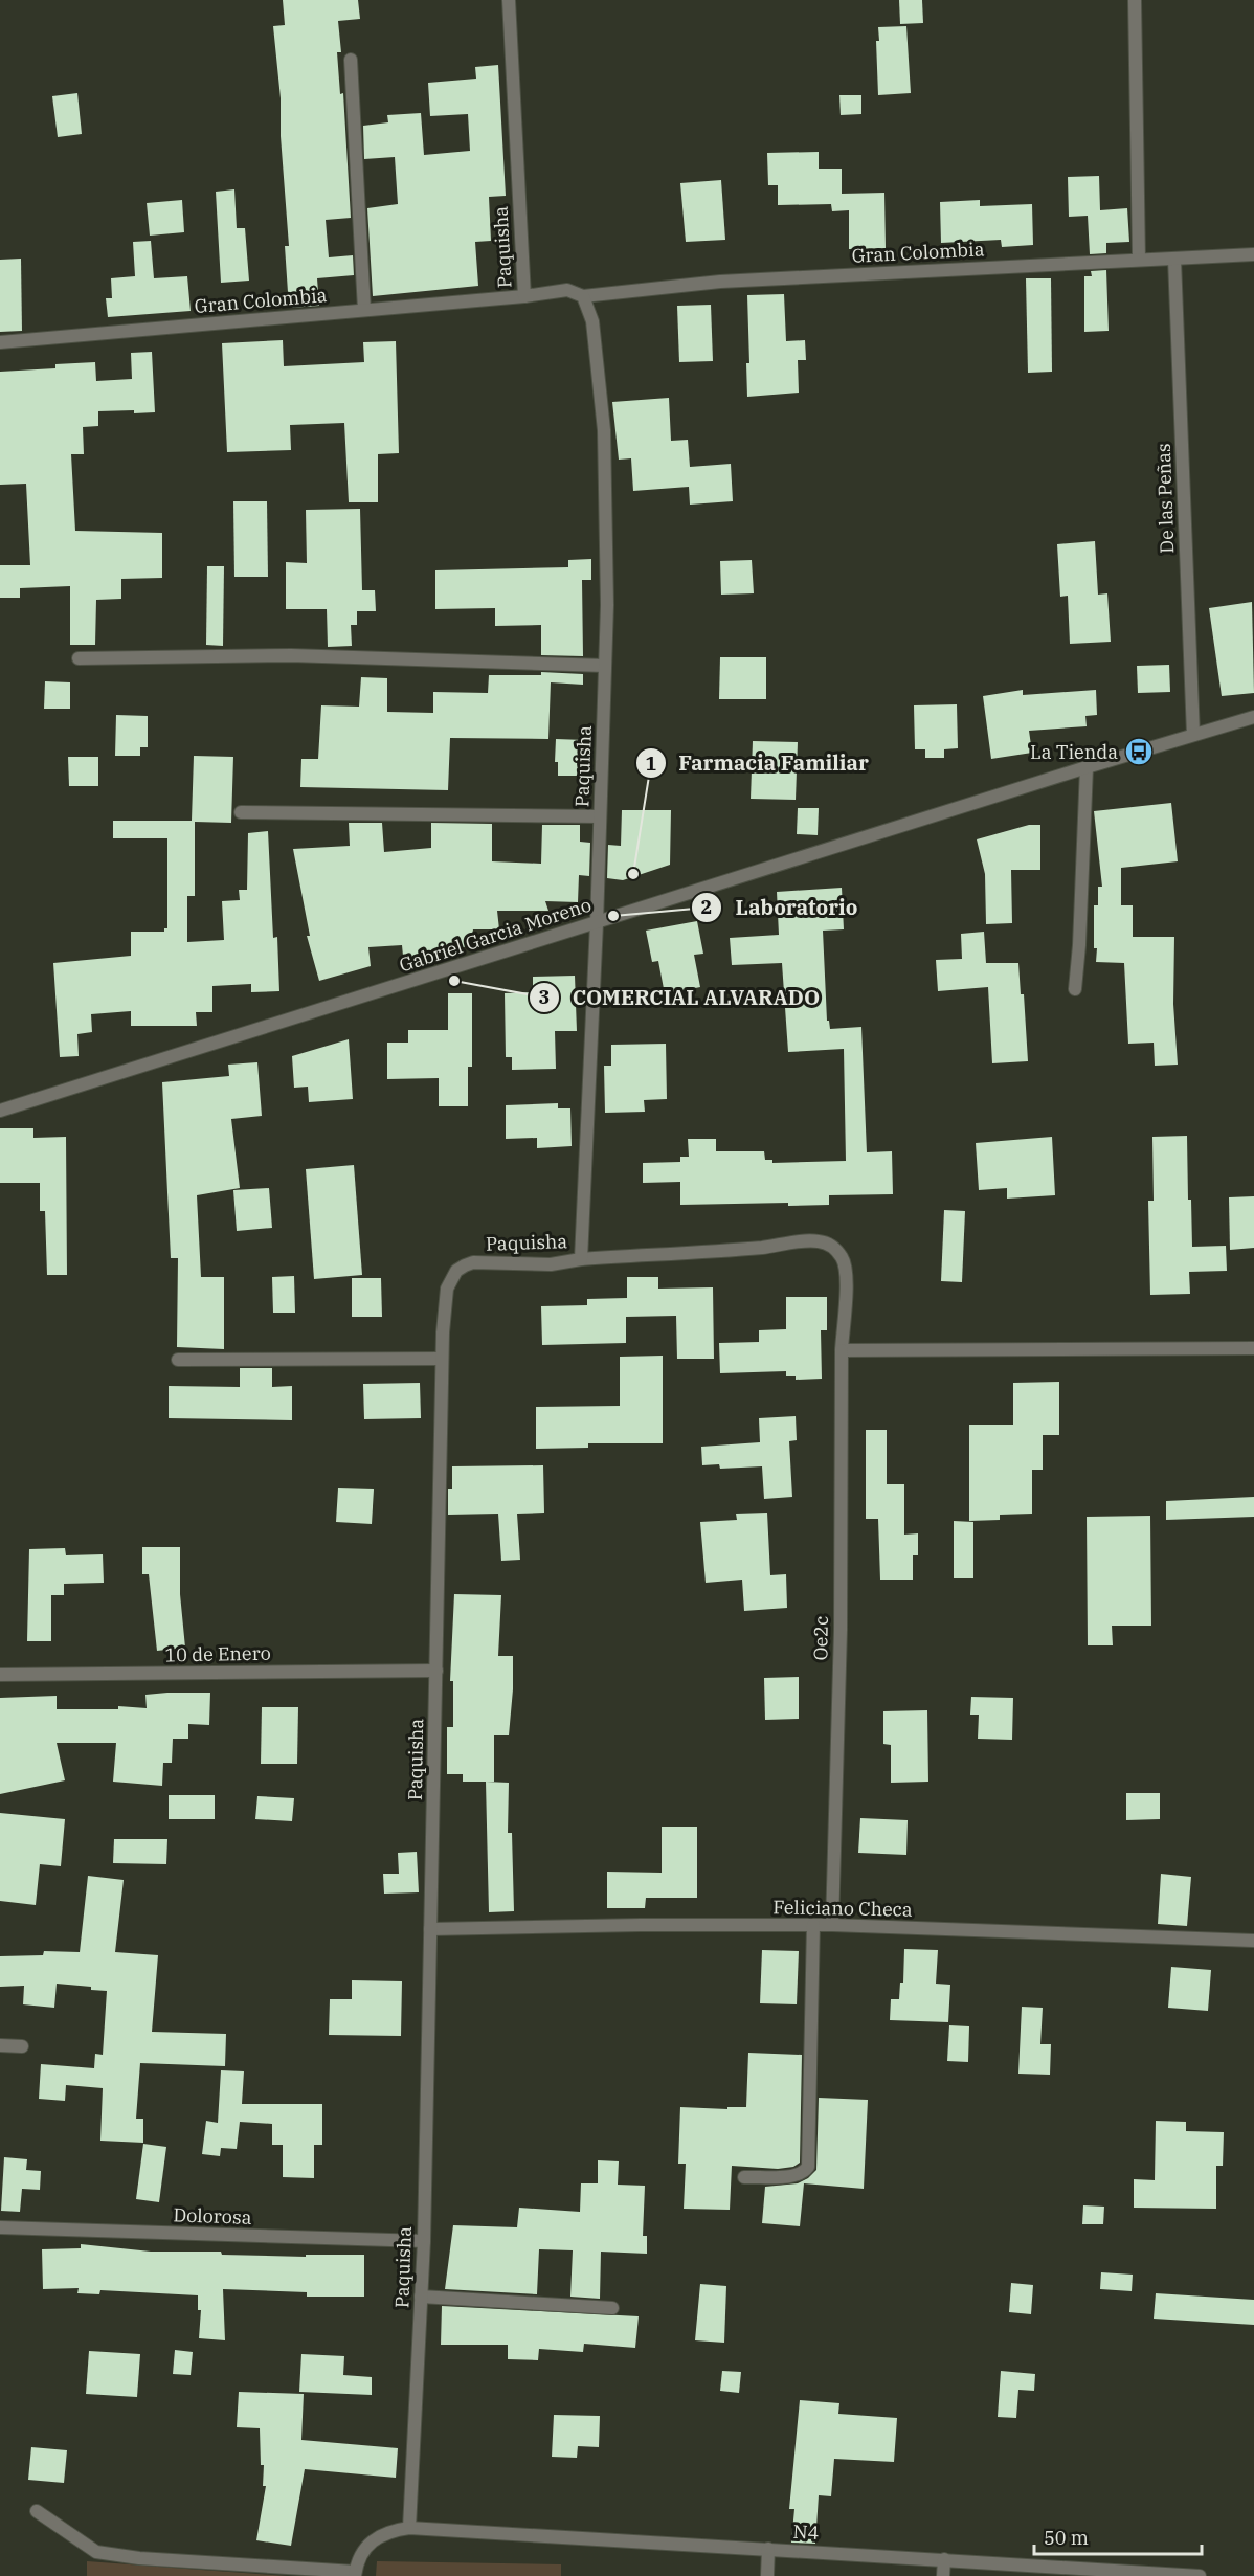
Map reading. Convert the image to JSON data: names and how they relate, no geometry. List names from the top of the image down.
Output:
{
  "streets": {
    "street": [
      "Paquisha",
      "Gran Colombia",
      "De las Peñas",
      "Gabriel Garcia Moreno",
      "Oe2c",
      "10 de Enero",
      "Feliciano Checa",
      "Dolorosa",
      "N4"
    ]
  },
  "crossings": [
    ["Paquisha", "Gran Colombia"],
    ["Paquisha", "Gabriel Garcia Moreno"],
    ["Paquisha", "Oe2c"],
    ["Paquisha", "10 de Enero"],
    ["Paquisha", "Feliciano Checa"],
    ["Paquisha", "Dolorosa"],
    ["Paquisha", "N4"],
    ["Gran Colombia", "De las Peñas"],
    ["De las Peñas", "Gabriel Garcia Moreno"],
    ["Oe2c", "Feliciano Checa"]
  ],
  "places": {
    "bus stop": ["La Tienda"],
    "other": ["Farmacia Familiar", "Laboratorio", "COMERCIAL ALVARADO"]
  },
  "scale_bar": "50 m"
}
